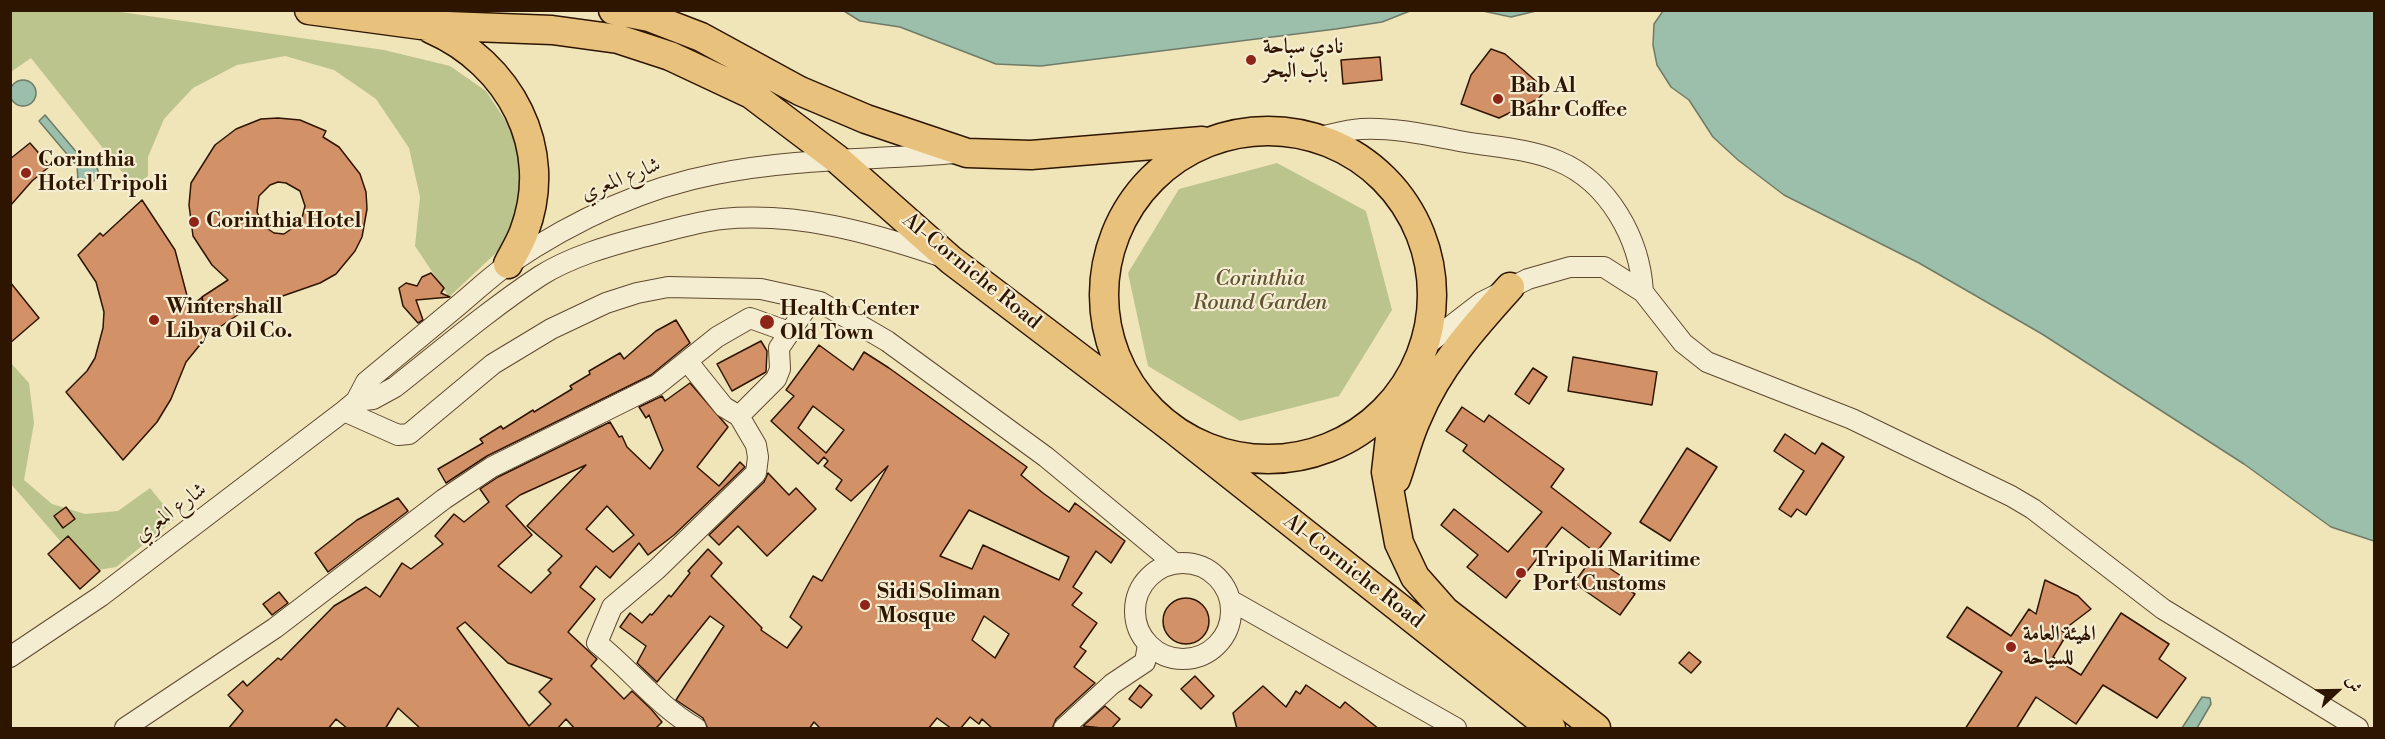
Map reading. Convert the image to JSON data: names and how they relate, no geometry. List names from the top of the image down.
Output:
{
  "streets": {
    "highway": ["Al-Corniche Road"],
    "street": ["شارع المعري"]
  },
  "crossings": [
    ["شارع المعري", "Al-Corniche Road"]
  ],
  "parks": ["Corinthia Round Garden"],
  "places": [
    "نادي سباحة باب البحر",
    "Bab Al Bahr Coffee",
    "Corinthia Hotel Tripoli",
    "Corinthia Hotel",
    "Wintershall Libya Oil Co.",
    "Health Center Old Town",
    "Tripoli Maritime Port Customs",
    "Sidi Soliman Mosque",
    "الهيئة العامة للسياحة"
  ],
  "north": "right"
}
